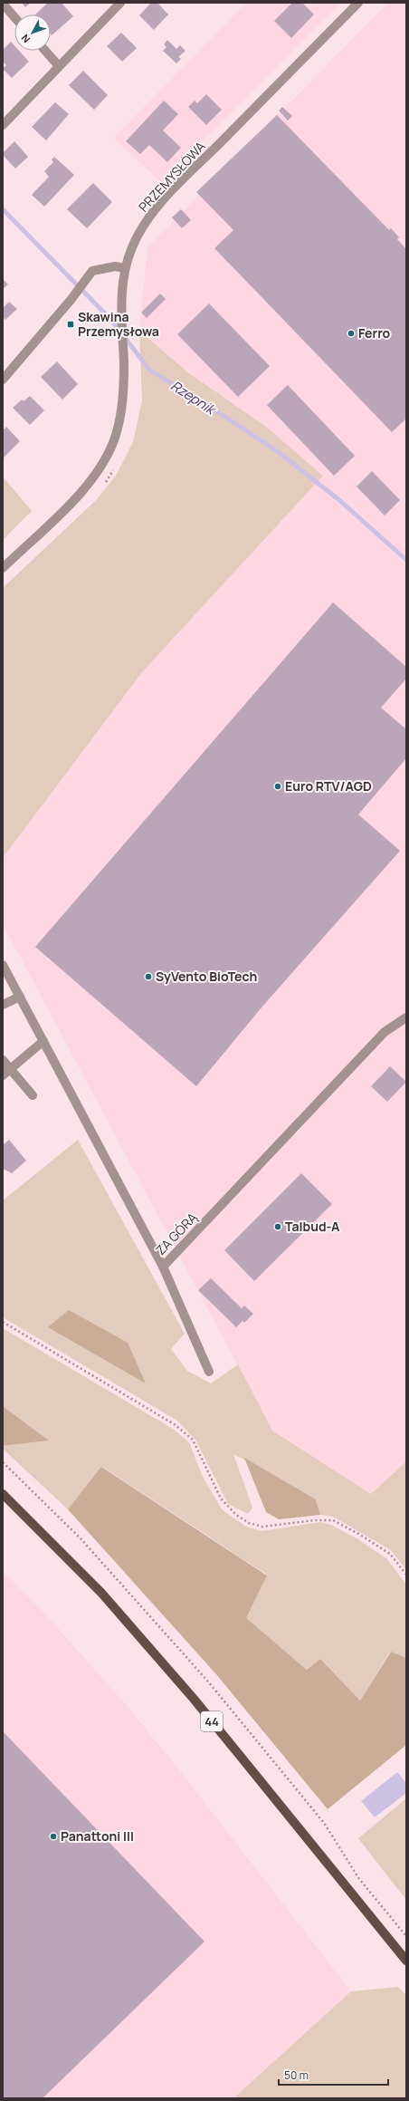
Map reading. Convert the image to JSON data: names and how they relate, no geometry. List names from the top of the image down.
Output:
{
  "streets": {
    "main road": ["44"],
    "street": ["PRZEMYSŁOWA", "ZA GÓRĄ"]
  },
  "water": ["Rzepnik"],
  "places": {
    "transit": ["Skawina Przemysłowa"],
    "other": [
      "Ferro",
      "Euro RTV/AGD",
      "SyVento BioTech",
      "Talbud-A",
      "Panattoni III"
    ]
  },
  "scale_bar": "50 m",
  "north": "bottom left"
}
